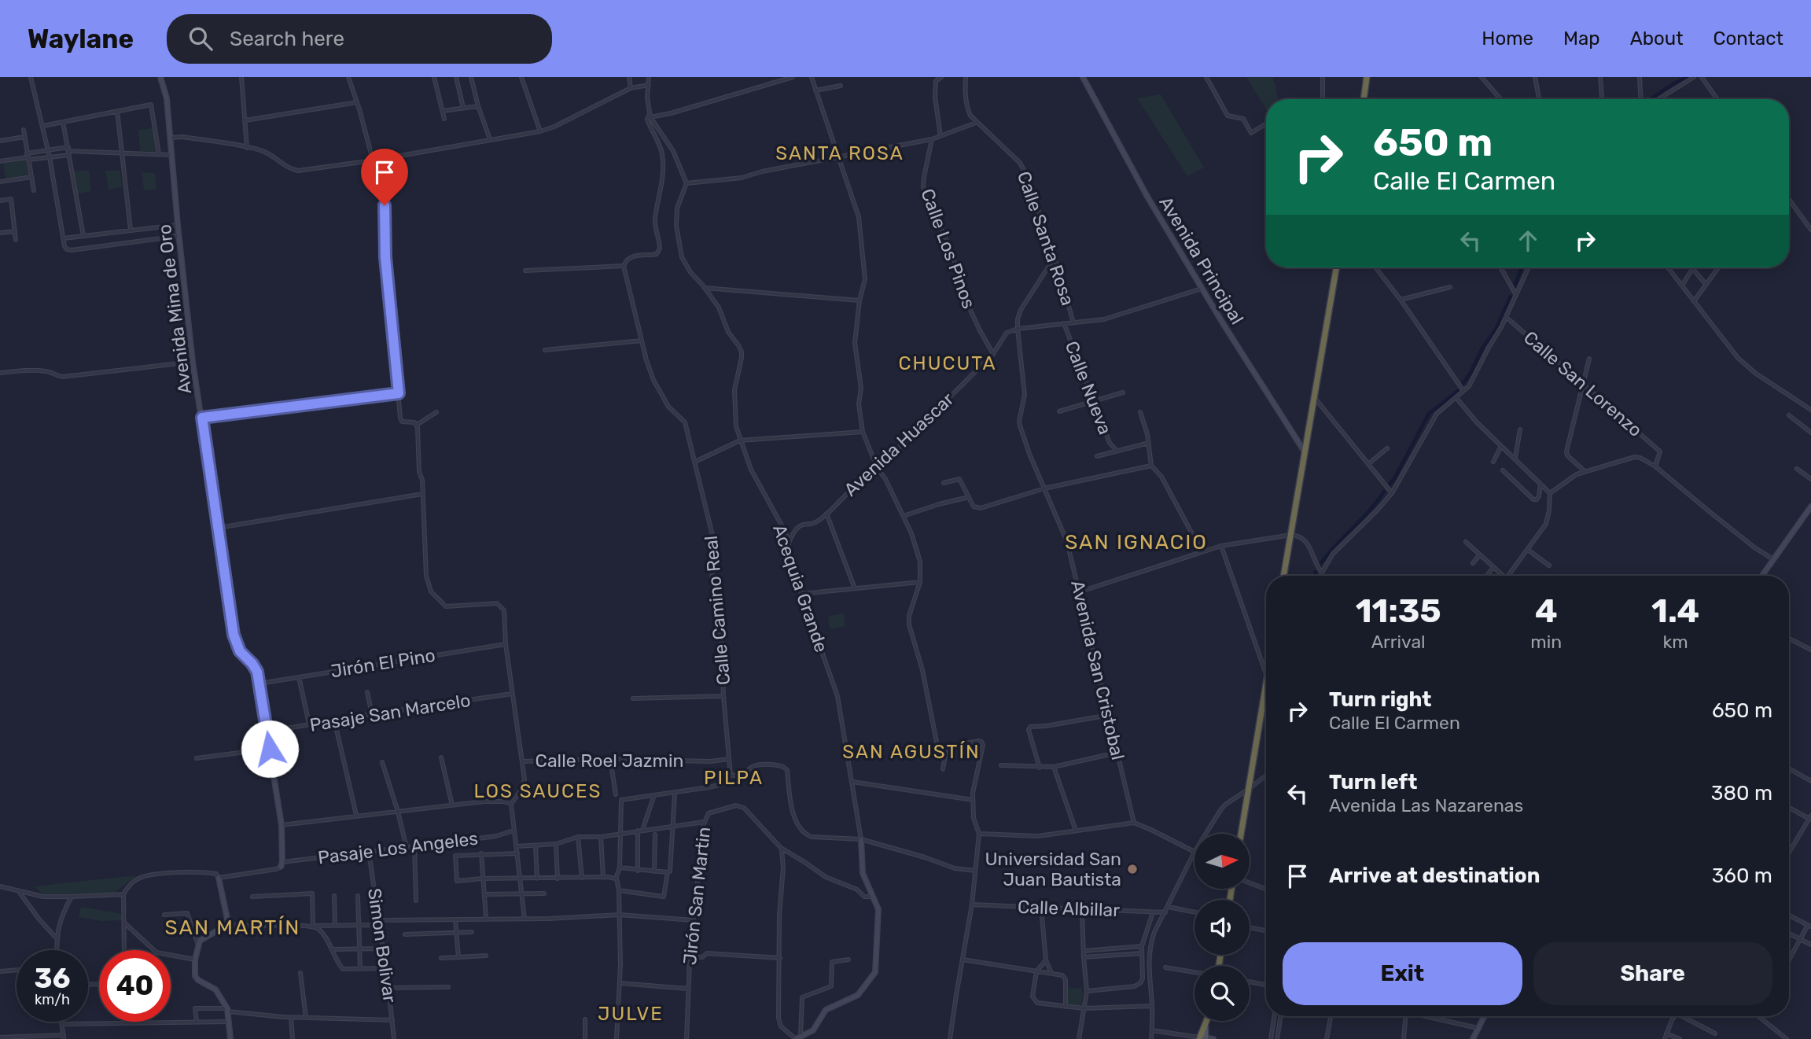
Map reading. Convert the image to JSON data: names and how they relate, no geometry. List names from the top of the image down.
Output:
{
  "streets": {
    "street": [
      "Calle Santa Rosa",
      "Calle Los Pinos",
      "Avenida Principal",
      "Avenida Mina de Oro",
      "Calle San Lorenzo",
      "Calle Nueva",
      "Avenida Huascar",
      "Acequia Grande",
      "Calle Camino Real",
      "Jirón El Pino",
      "Avenida San Cristobal",
      "Pasaje San Marcelo",
      "Calle Roel Jazmin",
      "Pasaje Los Angeles",
      "Jirón San Martin",
      "Calle Albillar",
      "Simon Bolivar"
    ]
  },
  "crossings": [
    ["Calle Los Pinos", "Avenida Huascar"],
    ["Avenida Mina de Oro", "Jirón El Pino"],
    ["Avenida Mina de Oro", "Pasaje San Marcelo"],
    ["Avenida Mina de Oro", "Pasaje Los Angeles"],
    ["Avenida Huascar", "Acequia Grande"],
    ["Avenida Huascar", "Avenida San Cristobal"],
    ["Calle Camino Real", "Calle Roel Jazmin"],
    ["Pasaje Los Angeles", "Simon Bolivar"]
  ],
  "districts": [
    "SANTA ROSA",
    "CHUCUTA",
    "SAN IGNACIO",
    "SAN AGUSTÍN",
    "PILPA",
    "LOS SAUCES",
    "SAN MARTÍN",
    "JULVE"
  ],
  "places": ["Universidad San Juan Bautista"],
  "north": "right",
  "page": {
    "header": "Waylane",
    "search": "Search here",
    "nav": [
      "Home",
      "Map",
      "About",
      "Contact"
    ],
    "turn": ["650 m", "Calle El Carmen"],
    "eta": [
      "11:35",
      "Arrival",
      "4",
      "min",
      "1.4",
      "km"
    ],
    "list": [
      {
        "name": "Turn right",
        "note": "Calle El Carmen",
        "value": "650 m"
      },
      {
        "name": "Turn left",
        "note": "Avenida Las Nazarenas",
        "value": "380 m"
      },
      {
        "name": "Arrive at destination",
        "value": "360 m"
      }
    ],
    "buttons": ["Exit", "Share"],
    "speed": "36 km/h",
    "limit": "40"
  }
}
